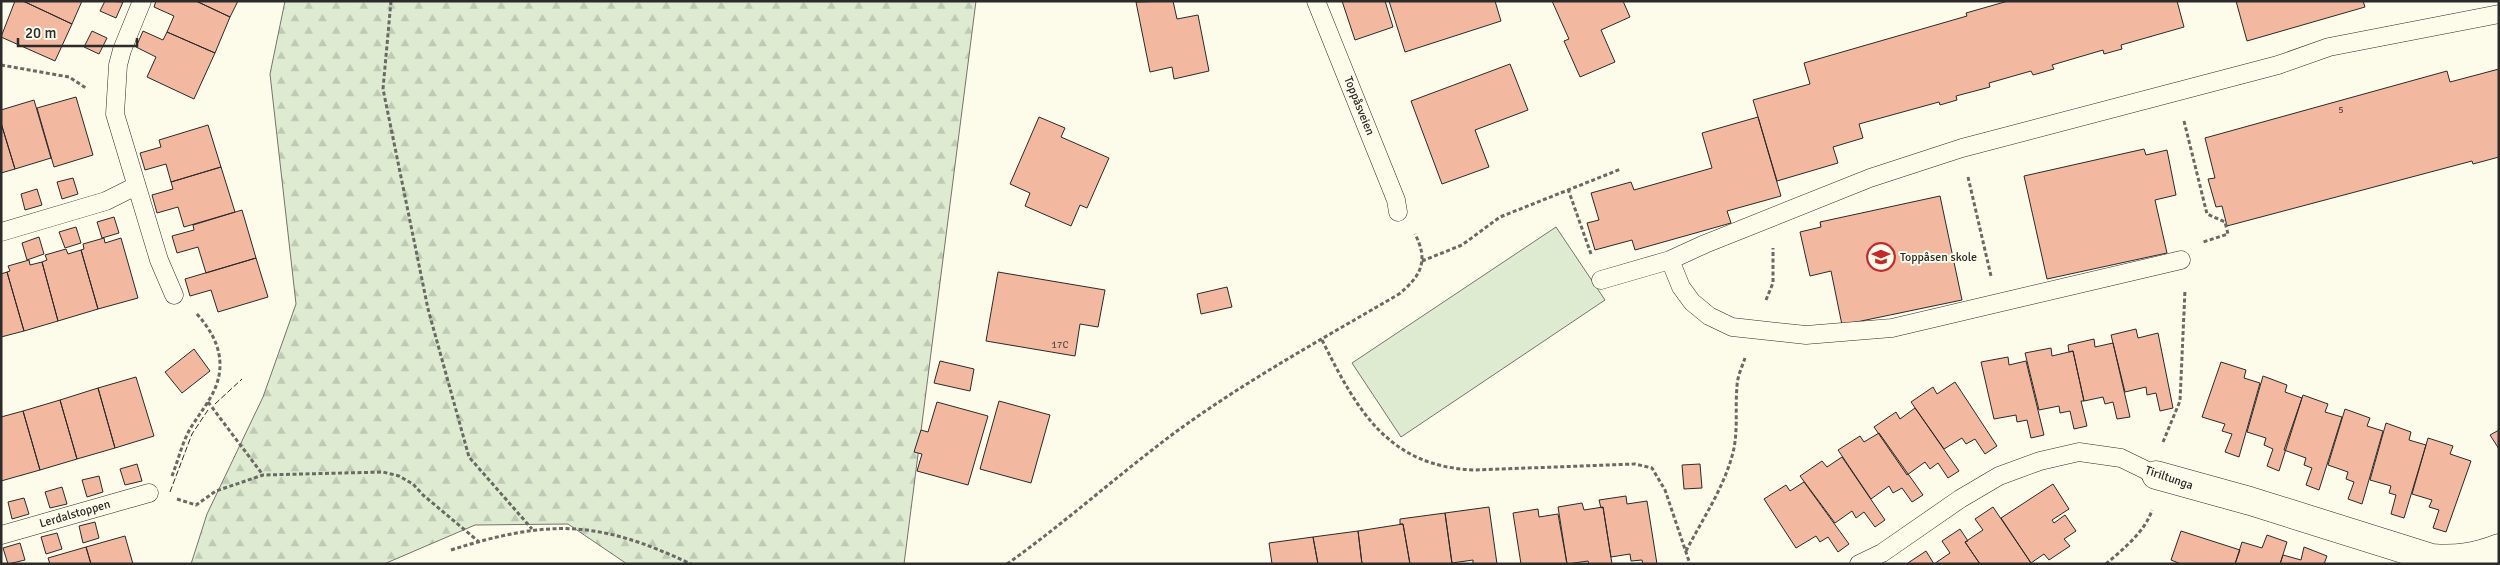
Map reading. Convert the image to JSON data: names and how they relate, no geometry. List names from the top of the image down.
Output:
{
  "streets": {
    "street": ["Tiriltunga"],
    "lane": ["Toppåsveien", "Lerdalstoppen"]
  },
  "places": {
    "school or university": ["Toppåsen skole"]
  },
  "house_numbers": ["5", "17C"],
  "scale_bar": "20 m"
}
